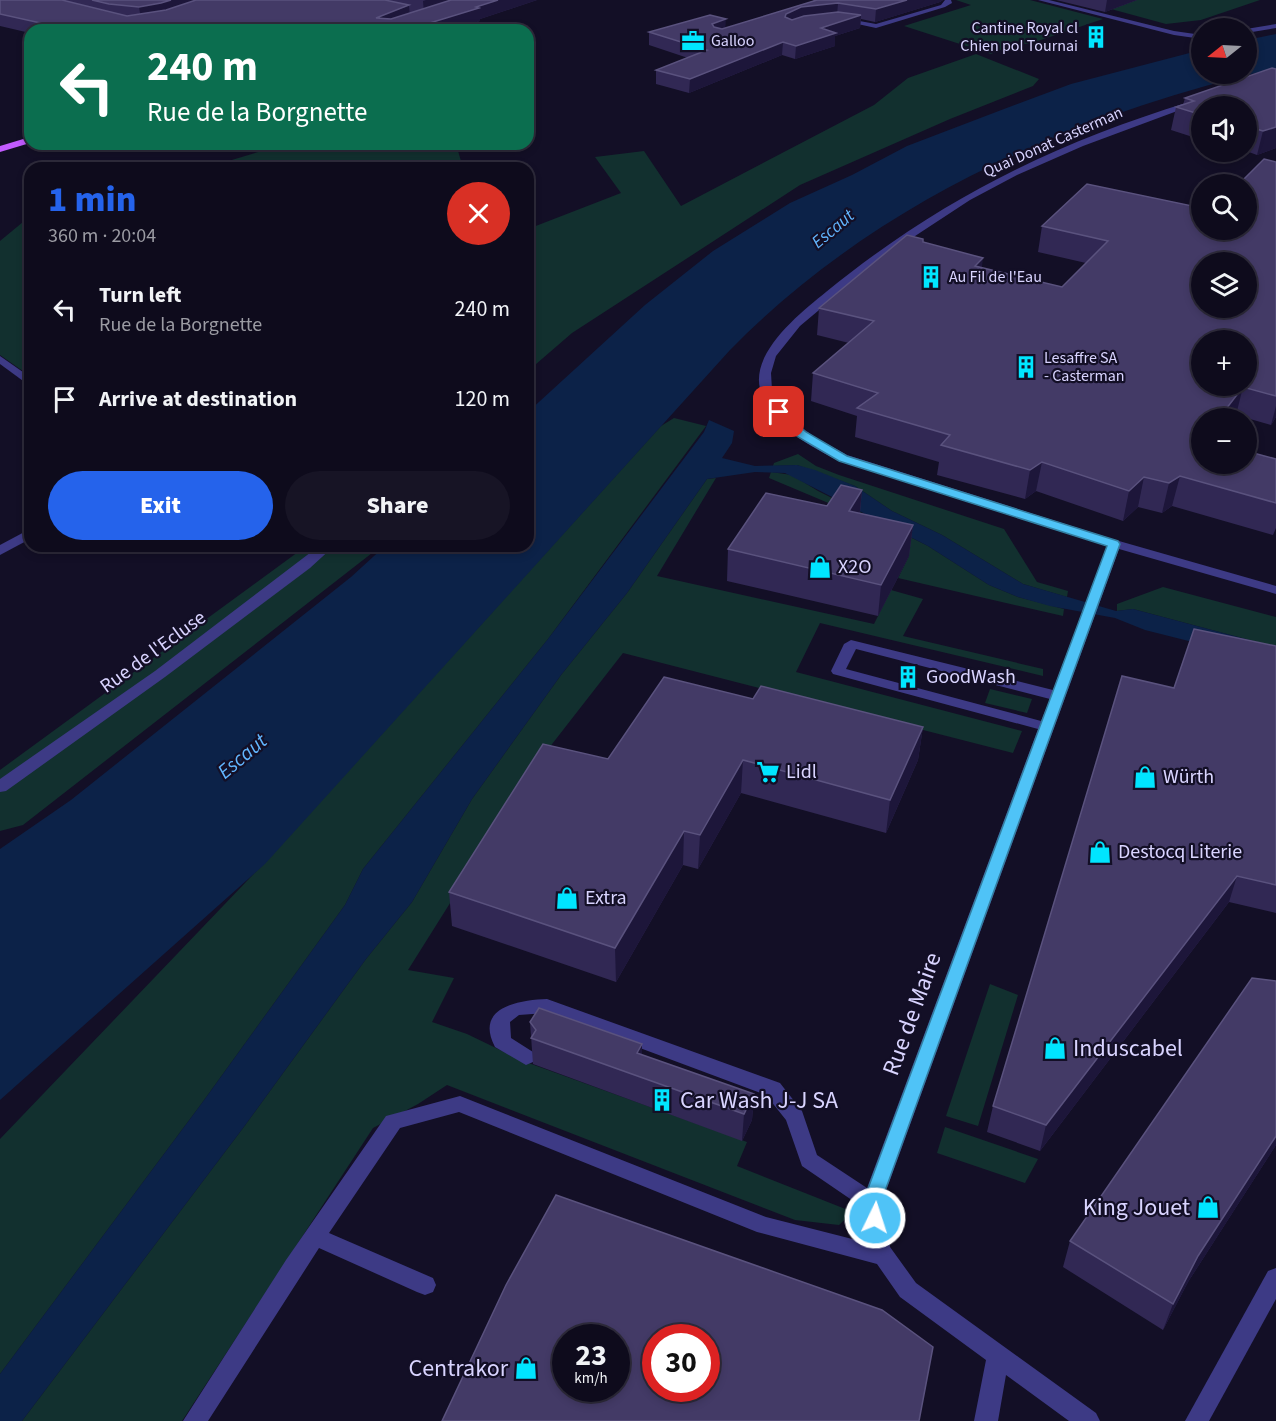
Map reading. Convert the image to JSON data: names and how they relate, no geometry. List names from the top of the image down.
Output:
{
  "streets": {
    "street": ["Quai Donat Casterman", "Rue de l'Ecluse", "Rue de Maire"]
  },
  "crossings": [
    ["Quai Donat Casterman", "Rue de Maire"]
  ],
  "water": ["Escaut"],
  "places": {
    "building": [
      "Cantine Royal cl Chien pol Tournai",
      "Au Fil de l'Eau",
      "Lesaffre SA - Casterman",
      "GoodWash",
      "Car Wash J-J SA"
    ],
    "office": ["Galloo"],
    "shop": [
      "X2O",
      "Würth",
      "Destocq Literie",
      "Extra",
      "Induscabel",
      "King Jouet",
      "Centrakor"
    ],
    "supermarket": ["Lidl"]
  },
  "north": "left",
  "page": {
    "map_buttons": ["+", "−"],
    "turn": ["240 m", "Rue de la Borgnette"],
    "heading": ["1 min", "360 m · 20:04"],
    "list": [
      {
        "name": "Turn left",
        "note": "Rue de la Borgnette",
        "value": "240 m"
      },
      {
        "name": "Arrive at destination",
        "value": "120 m"
      }
    ],
    "buttons": ["Exit", "Share"],
    "speed": "23 km/h",
    "limit": "30"
  }
}
